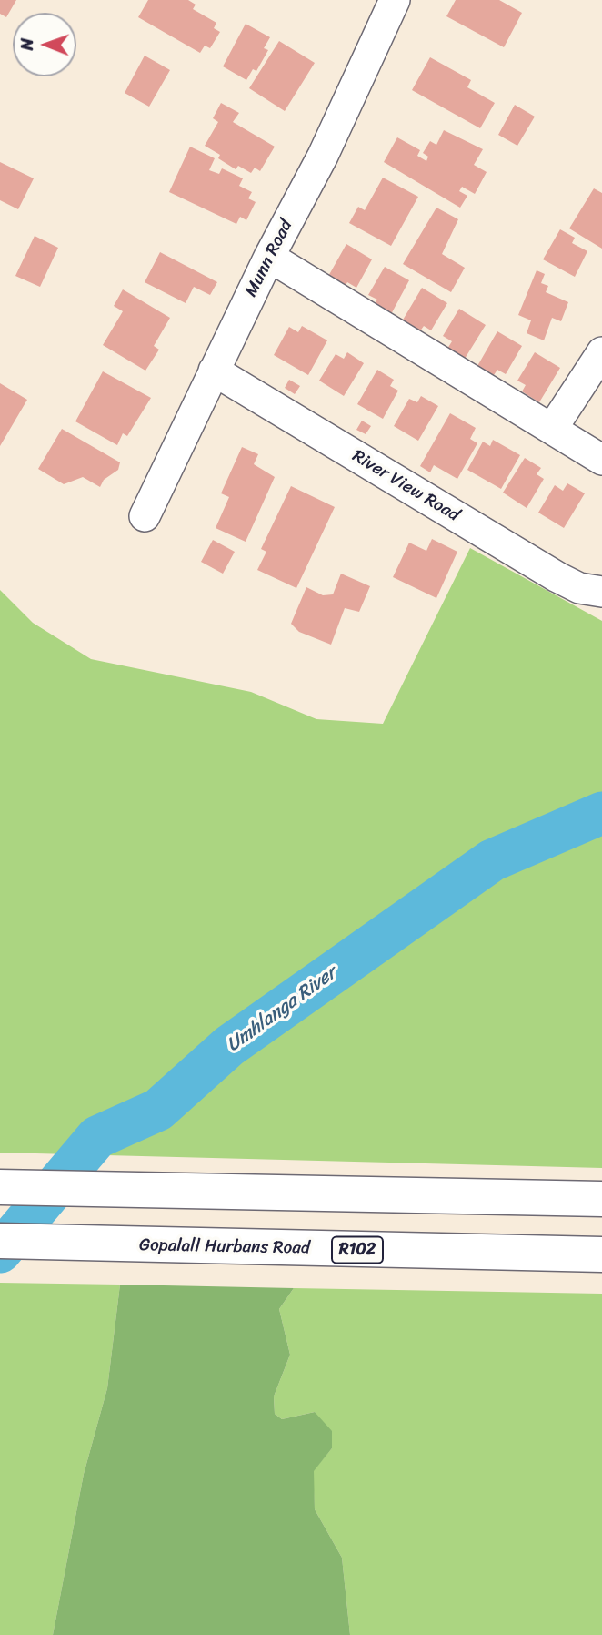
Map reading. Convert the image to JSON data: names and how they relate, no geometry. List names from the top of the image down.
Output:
{
  "streets": {
    "main road": ["Gopalall Hurbans Road", "R102"],
    "street": ["Munn Road", "River View Road"]
  },
  "crossings": [
    ["Munn Road", "River View Road"]
  ],
  "water": ["Umhlanga River"],
  "north": "left"
}
